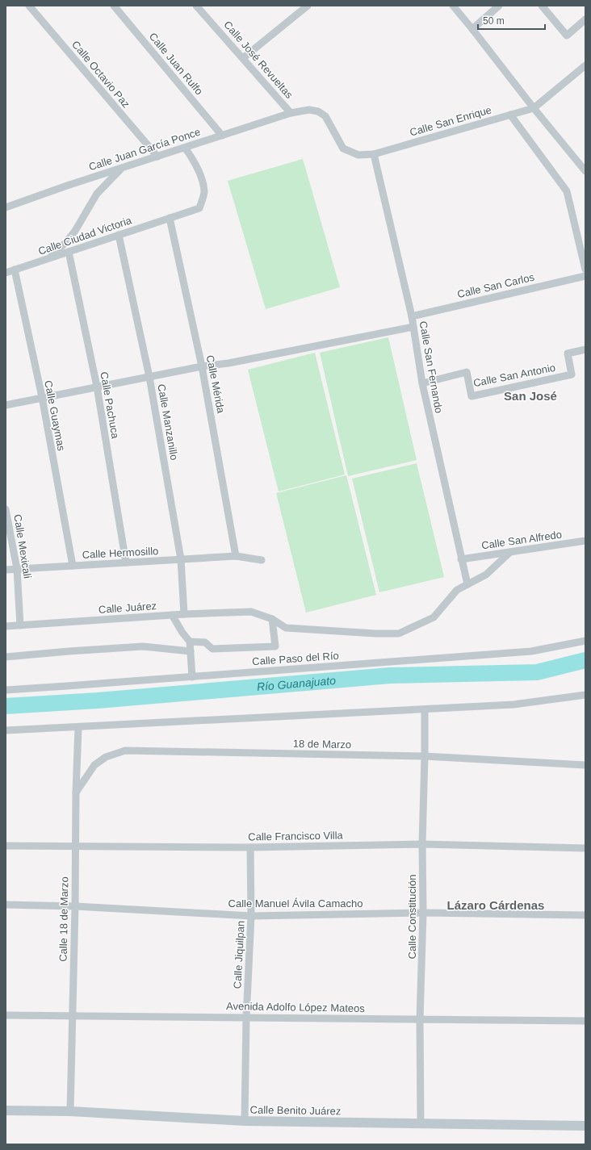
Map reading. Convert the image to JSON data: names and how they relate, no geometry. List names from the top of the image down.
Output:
{
  "streets": {
    "street": [
      "Calle José Revueltas",
      "Calle Juan Rulfo",
      "Calle Octavio Paz",
      "Calle San Enrique",
      "Calle Juan García Ponce",
      "Calle Ciudad Victoria",
      "Calle San Carlos",
      "Calle San Fernando",
      "Calle San Antonio",
      "Calle Mérida",
      "Calle Pachuca",
      "Calle Guaymas",
      "Calle Manzanillo",
      "Calle San Alfredo",
      "Calle Mexicali",
      "Calle Hermosillo",
      "Calle Juárez",
      "Calle Paso del Río",
      "18 de Marzo",
      "Calle Francisco Villa",
      "Calle Manuel Ávila Camacho",
      "Calle Constitución",
      "Calle 18 de Marzo",
      "Calle Jiquilpan",
      "Avenida Adolfo López Mateos",
      "Calle Benito Juárez"
    ]
  },
  "crossings": [
    ["Calle José Revueltas", "Calle San Enrique"],
    ["Calle José Revueltas", "Calle Juan García Ponce"],
    ["Calle Juan Rulfo", "Calle Juan García Ponce"],
    ["Calle Octavio Paz", "Calle Juan García Ponce"],
    ["Calle San Enrique", "Calle Juan García Ponce"],
    ["Calle San Enrique", "Calle San Fernando"],
    ["Calle Juan García Ponce", "Calle Ciudad Victoria"],
    ["Calle Ciudad Victoria", "Calle Mérida"],
    ["Calle Ciudad Victoria", "Calle Pachuca"],
    ["Calle Ciudad Victoria", "Calle Guaymas"],
    ["Calle Ciudad Victoria", "Calle Manzanillo"],
    ["Calle San Carlos", "Calle San Fernando"],
    ["Calle San Fernando", "Calle San Antonio"],
    ["Calle San Fernando", "Calle San Alfredo"],
    ["Calle Mérida", "Calle Hermosillo"],
    ["Calle Pachuca", "Calle Hermosillo"],
    ["Calle Guaymas", "Calle Hermosillo"],
    ["Calle Manzanillo", "Calle Hermosillo"],
    ["Calle Manzanillo", "Calle Juárez"],
    ["Calle Mexicali", "Calle Hermosillo"],
    ["Calle Mexicali", "Calle Juárez"],
    ["18 de Marzo", "Calle Constitución"],
    ["18 de Marzo", "Calle 18 de Marzo"],
    ["Calle Francisco Villa", "Calle Constitución"],
    ["Calle Francisco Villa", "Calle 18 de Marzo"],
    ["Calle Francisco Villa", "Calle Jiquilpan"],
    ["Calle Manuel Ávila Camacho", "Calle Constitución"],
    ["Calle Manuel Ávila Camacho", "Calle 18 de Marzo"],
    ["Calle Manuel Ávila Camacho", "Calle Jiquilpan"],
    ["Calle Constitución", "Avenida Adolfo López Mateos"],
    ["Calle Constitución", "Calle Benito Juárez"],
    ["Calle 18 de Marzo", "Avenida Adolfo López Mateos"],
    ["Calle 18 de Marzo", "Calle Benito Juárez"],
    ["Calle Jiquilpan", "Avenida Adolfo López Mateos"],
    ["Calle Jiquilpan", "Calle Benito Juárez"]
  ],
  "districts": ["San José", "Lázaro Cárdenas"],
  "water": ["Río Guanajuato"],
  "scale_bar": "50 m"
}
